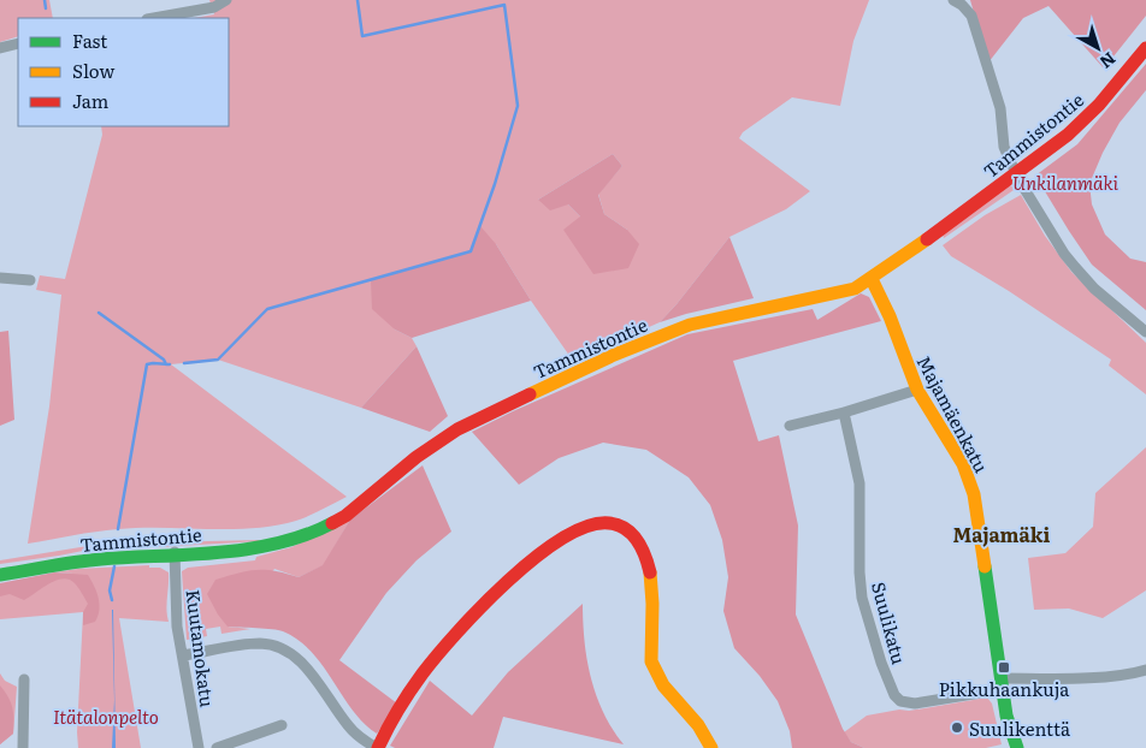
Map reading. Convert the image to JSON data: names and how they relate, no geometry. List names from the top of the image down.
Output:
{
  "streets": {
    "street": [
      "Tammistontie",
      "Majamäenkatu",
      "Suulikatu",
      "Kuutamokatu"
    ]
  },
  "crossings": [
    ["Tammistontie", "Majamäenkatu"],
    ["Tammistontie", "Kuutamokatu"],
    ["Majamäenkatu", "Suulikatu"]
  ],
  "districts": ["Majamäki"],
  "parks": ["Unkilanmäki", "Itätalonpelto"],
  "places": {
    "transit": ["Pikkuhaankuja"],
    "other": ["Suulikenttä"]
  },
  "legend": ["Fast", "Slow", "Jam"],
  "north": "bottom right"
}
